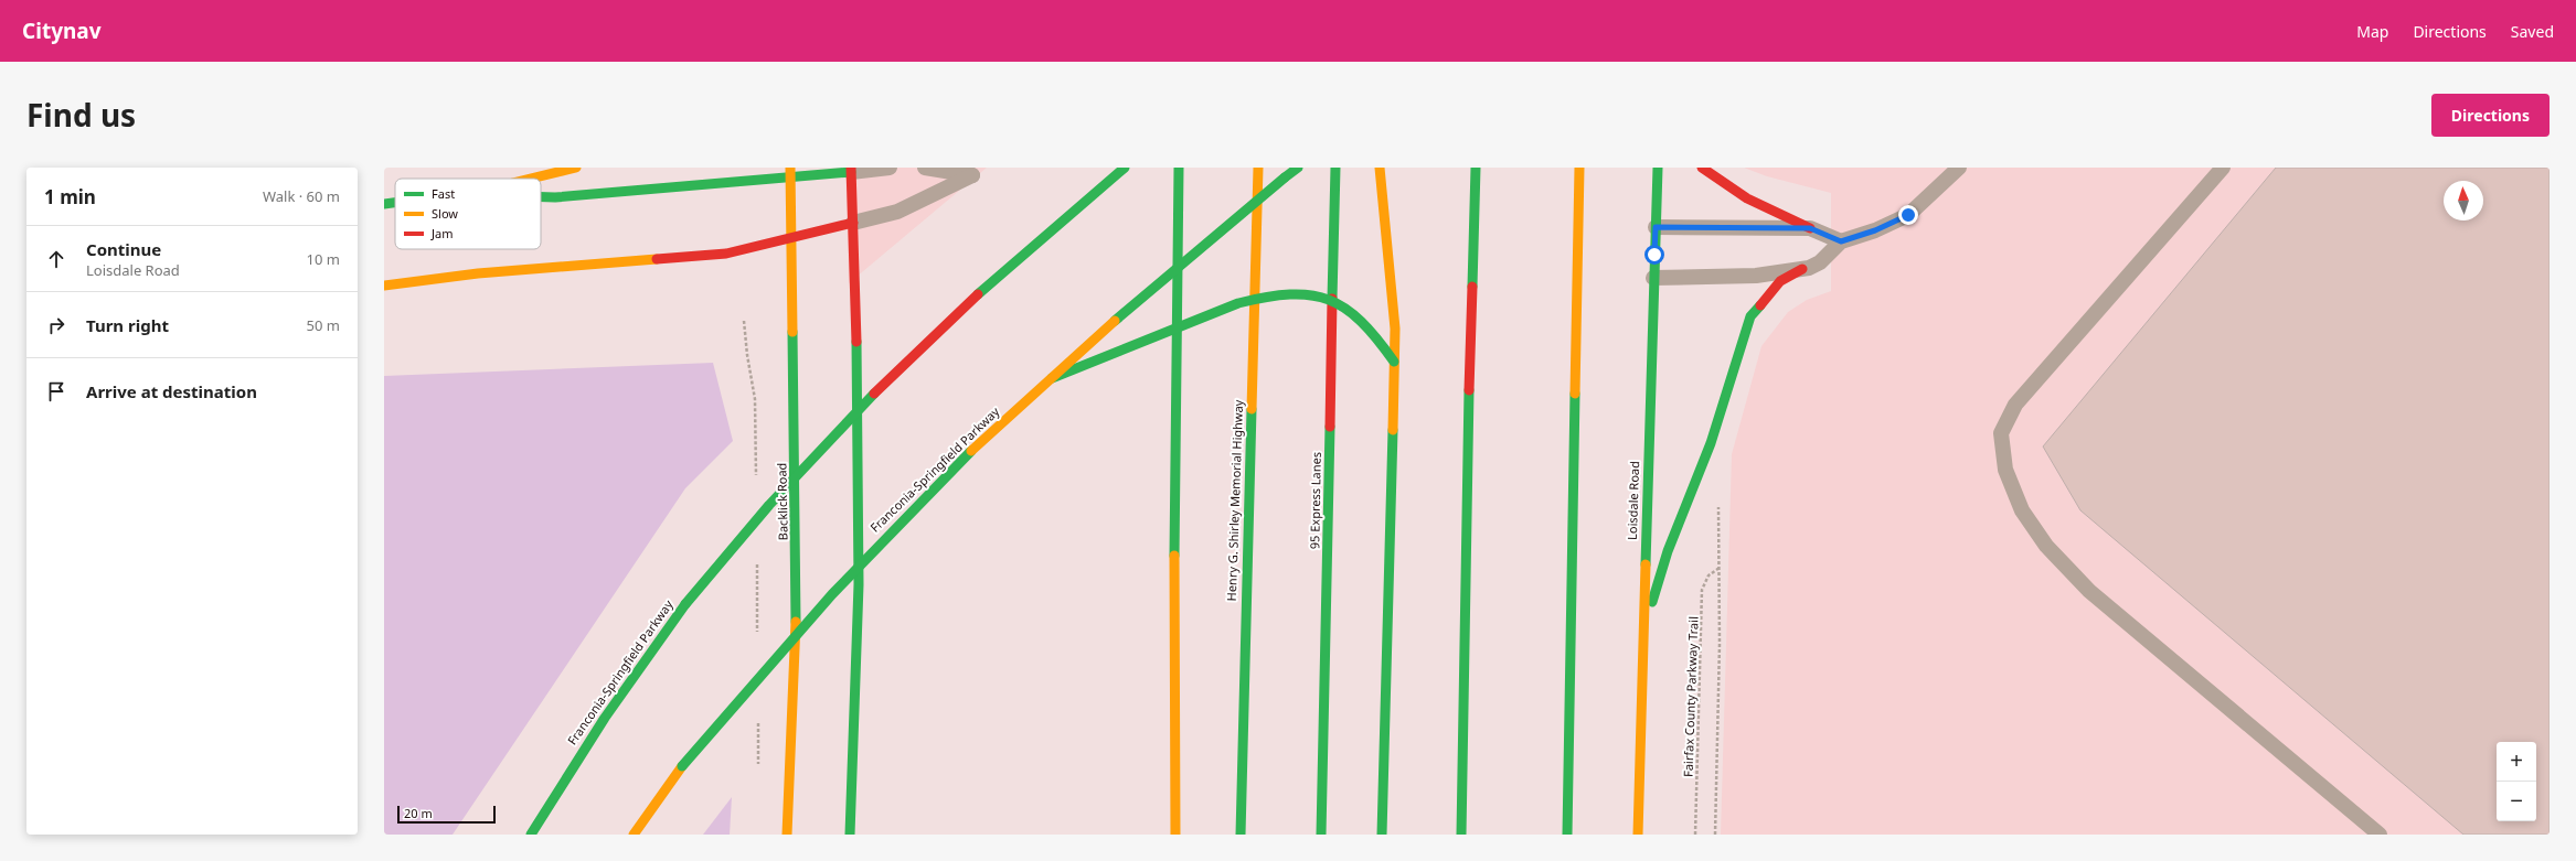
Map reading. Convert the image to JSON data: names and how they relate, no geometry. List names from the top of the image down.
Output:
{
  "streets": {
    "main road": [
      "Franconia-Springfield Parkway",
      "Henry G. Shirley Memorial Highway",
      "95 Express Lanes",
      "Loisdale Road",
      "Backlick Road"
    ],
    "path": ["Fairfax County Parkway Trail"]
  },
  "legend": ["Fast", "Slow", "Jam"],
  "scale_bar": "20 m",
  "north": "top",
  "page": {
    "header": "Citynav",
    "nav": ["Map", "Directions", "Saved"],
    "title": "Find us",
    "buttons": "Directions",
    "heading": ["1 min", "Walk · 60 m"],
    "list": [
      ["Continue", "Loisdale Road", "10 m"],
      ["Turn right", "50 m"],
      "Arrive at destination"
    ],
    "map_buttons": ["+", "−"],
    "scale": "20 m"
  }
}
